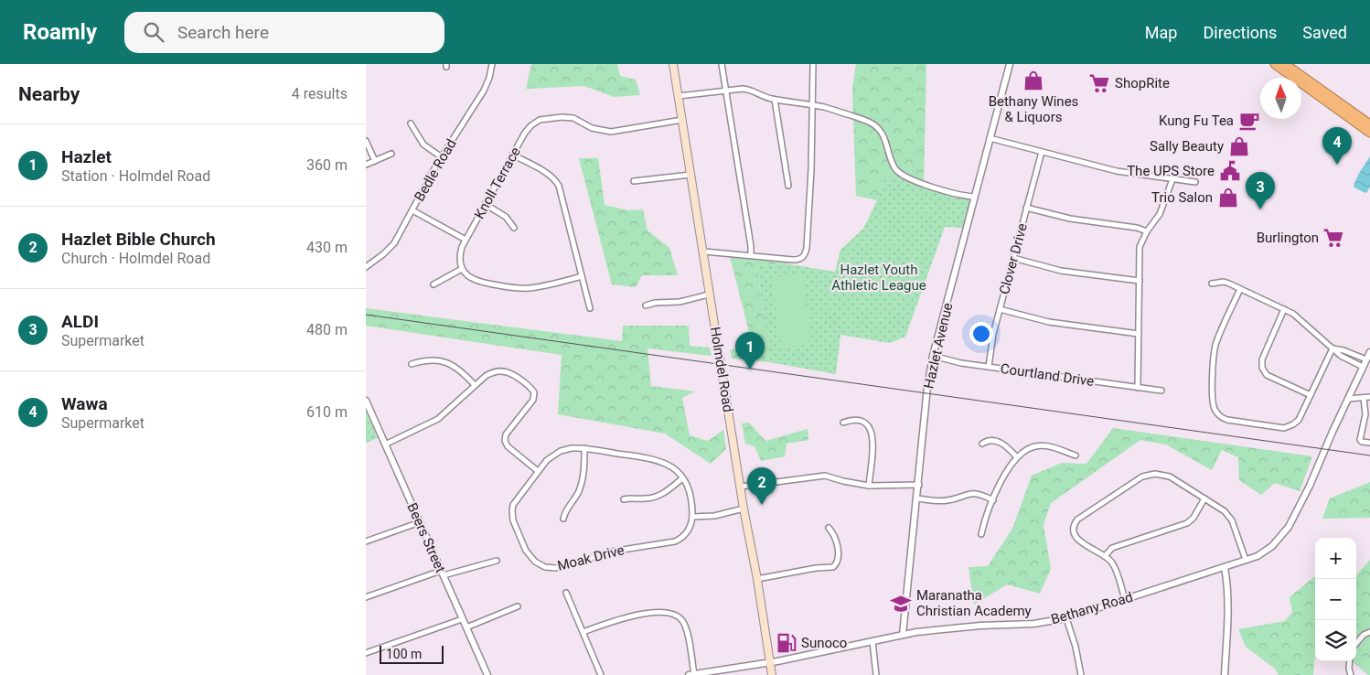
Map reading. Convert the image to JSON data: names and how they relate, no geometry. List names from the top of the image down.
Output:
{
  "streets": {
    "main road": ["Holmdel Road"],
    "street": [
      "Bedle Road",
      "Knoll Terrace",
      "Clover Drive",
      "Hazlet Avenue",
      "Courtland Drive",
      "Beers Street",
      "Moak Drive",
      "Bethany Road"
    ]
  },
  "crossings": [
    ["Knoll Terrace", "Holmdel Road"],
    ["Clover Drive", "Courtland Drive"],
    ["Hazlet Avenue", "Courtland Drive"],
    ["Hazlet Avenue", "Bethany Road"],
    ["Holmdel Road", "Bethany Road"]
  ],
  "parks": ["Hazlet Youth Athletic League"],
  "places": {
    "shop": ["Bethany Wines & Liquors", "Sally Beauty", "Trio Salon"],
    "supermarket": ["ShopRite", "Burlington"],
    "cafe": ["Kung Fu Tea"],
    "public building": ["The UPS Store"],
    "school or university": ["Maranatha Christian Academy"],
    "fuel station": ["Sunoco"]
  },
  "scale_bar": "100 m",
  "north": "top",
  "page": {
    "header": "Roamly",
    "search": "Search here",
    "nav": ["Map", "Directions", "Saved"],
    "heading": ["Nearby", "4 results"],
    "list": [
      {
        "mark": "1",
        "name": "Hazlet",
        "note": "Station · Holmdel Road",
        "value": "360 m"
      },
      {
        "mark": "2",
        "name": "Hazlet Bible Church",
        "note": "Church · Holmdel Road",
        "value": "430 m"
      },
      {
        "mark": "3",
        "name": "ALDI",
        "note": "Supermarket",
        "value": "480 m"
      },
      {
        "mark": "4",
        "name": "Wawa",
        "note": "Supermarket",
        "value": "610 m"
      }
    ],
    "pins": [
      "4",
      "3",
      "1",
      "2"
    ],
    "map_buttons": ["+", "−"],
    "scale": "100 m"
  }
}
